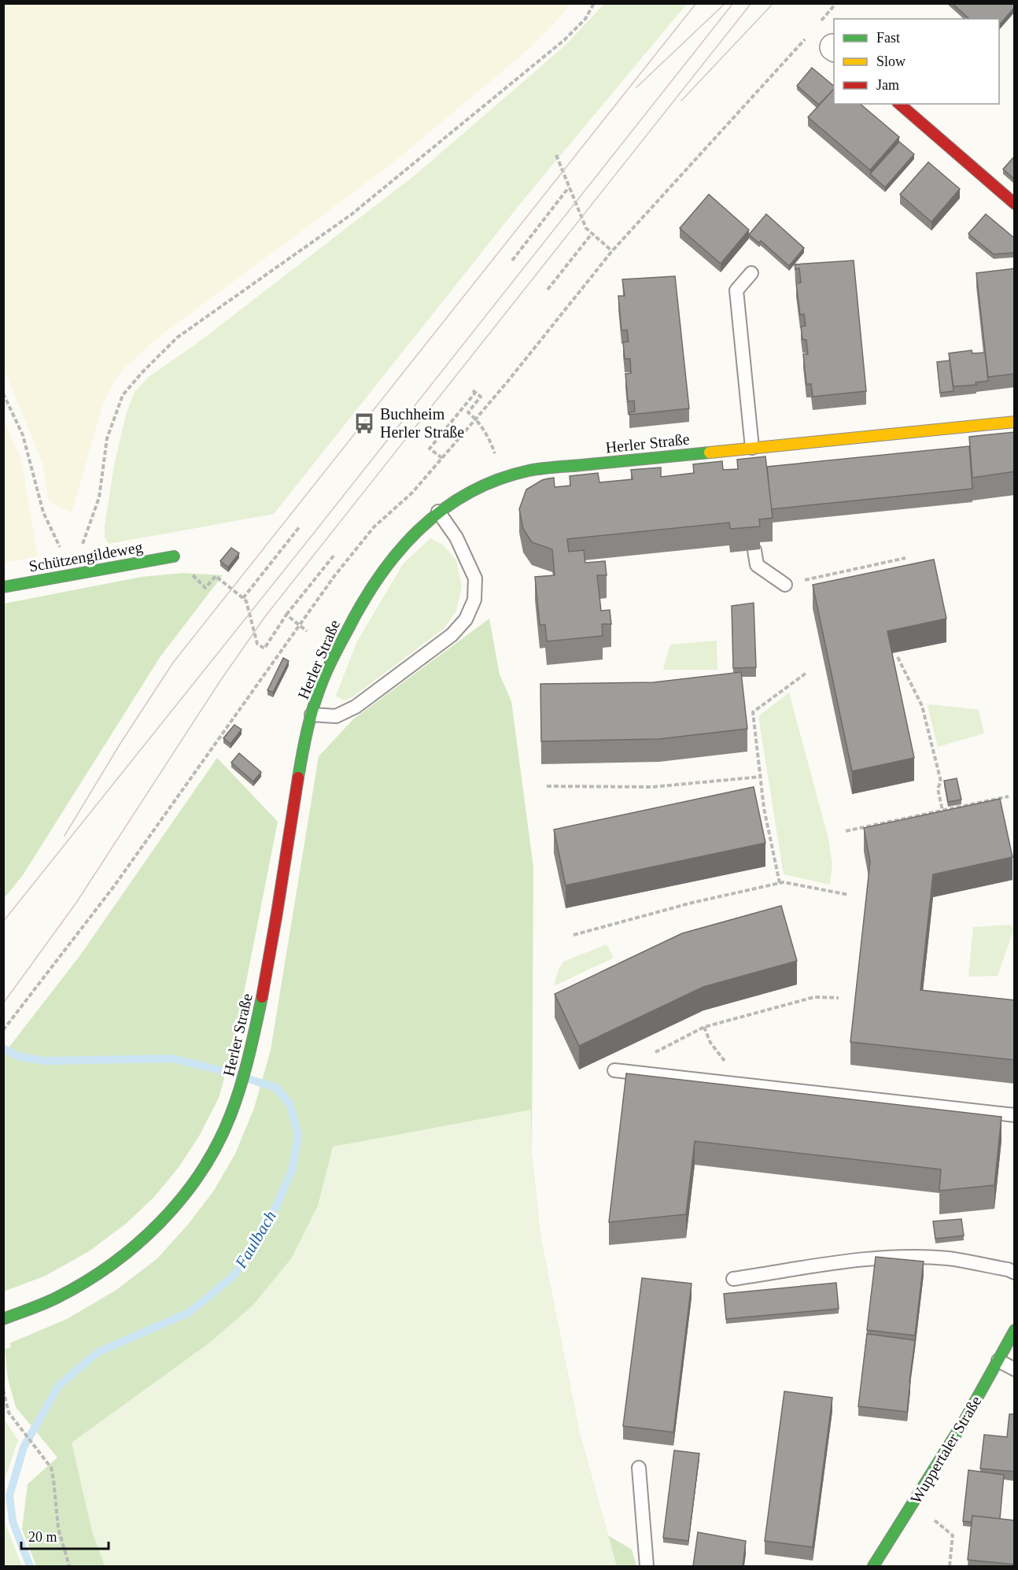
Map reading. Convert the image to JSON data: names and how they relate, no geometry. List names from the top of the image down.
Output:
{
  "streets": {
    "street": ["Herler Straße", "Schützengildeweg", "Wuppertaler Straße"]
  },
  "water": ["Faulbach"],
  "places": {
    "bus stop": ["Buchheim Herler Straße"]
  },
  "legend": ["Fast", "Slow", "Jam"],
  "scale_bar": "20 m"
}
